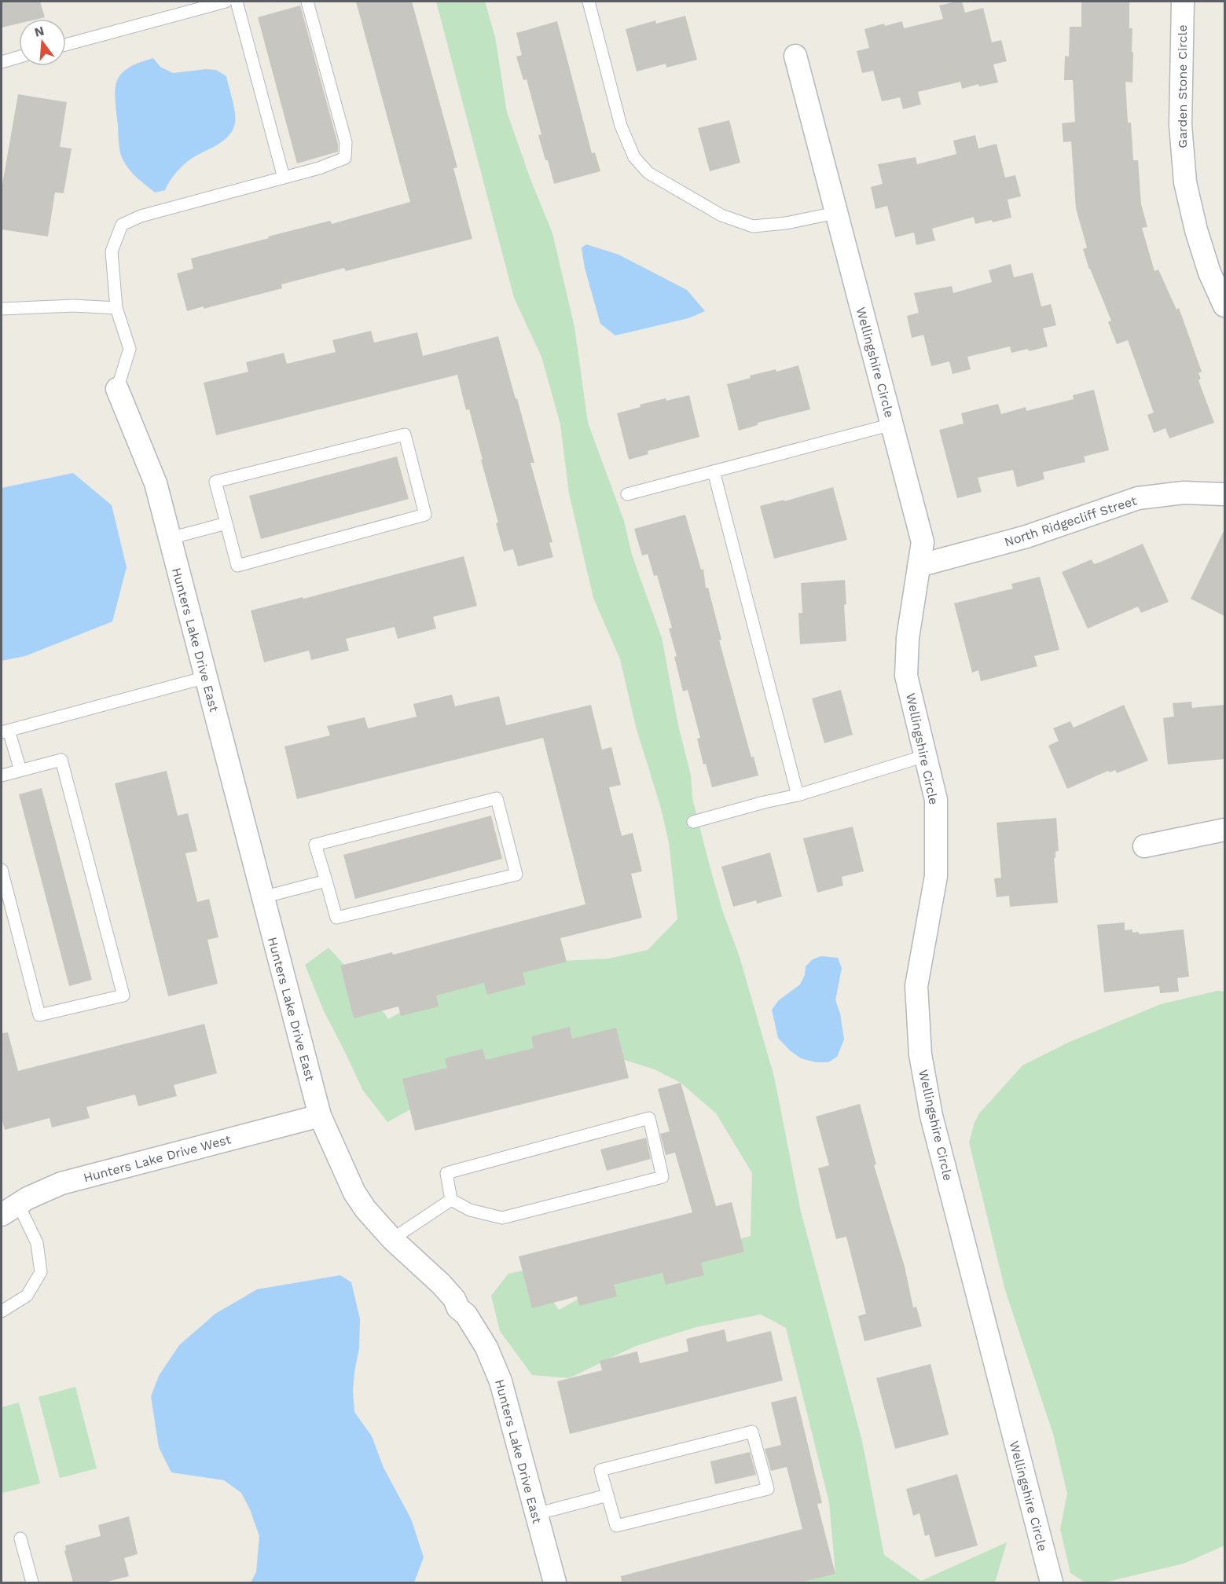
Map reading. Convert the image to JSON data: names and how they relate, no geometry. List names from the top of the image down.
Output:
{
  "streets": {
    "street": [
      "Garden Stone Circle",
      "Wellingshire Circle",
      "North Ridgecliff Street",
      "Hunters Lake Drive East",
      "Hunters Lake Drive West"
    ]
  },
  "crossings": [
    ["Wellingshire Circle", "North Ridgecliff Street"],
    ["Hunters Lake Drive East", "Hunters Lake Drive West"]
  ],
  "north": "top"
}
